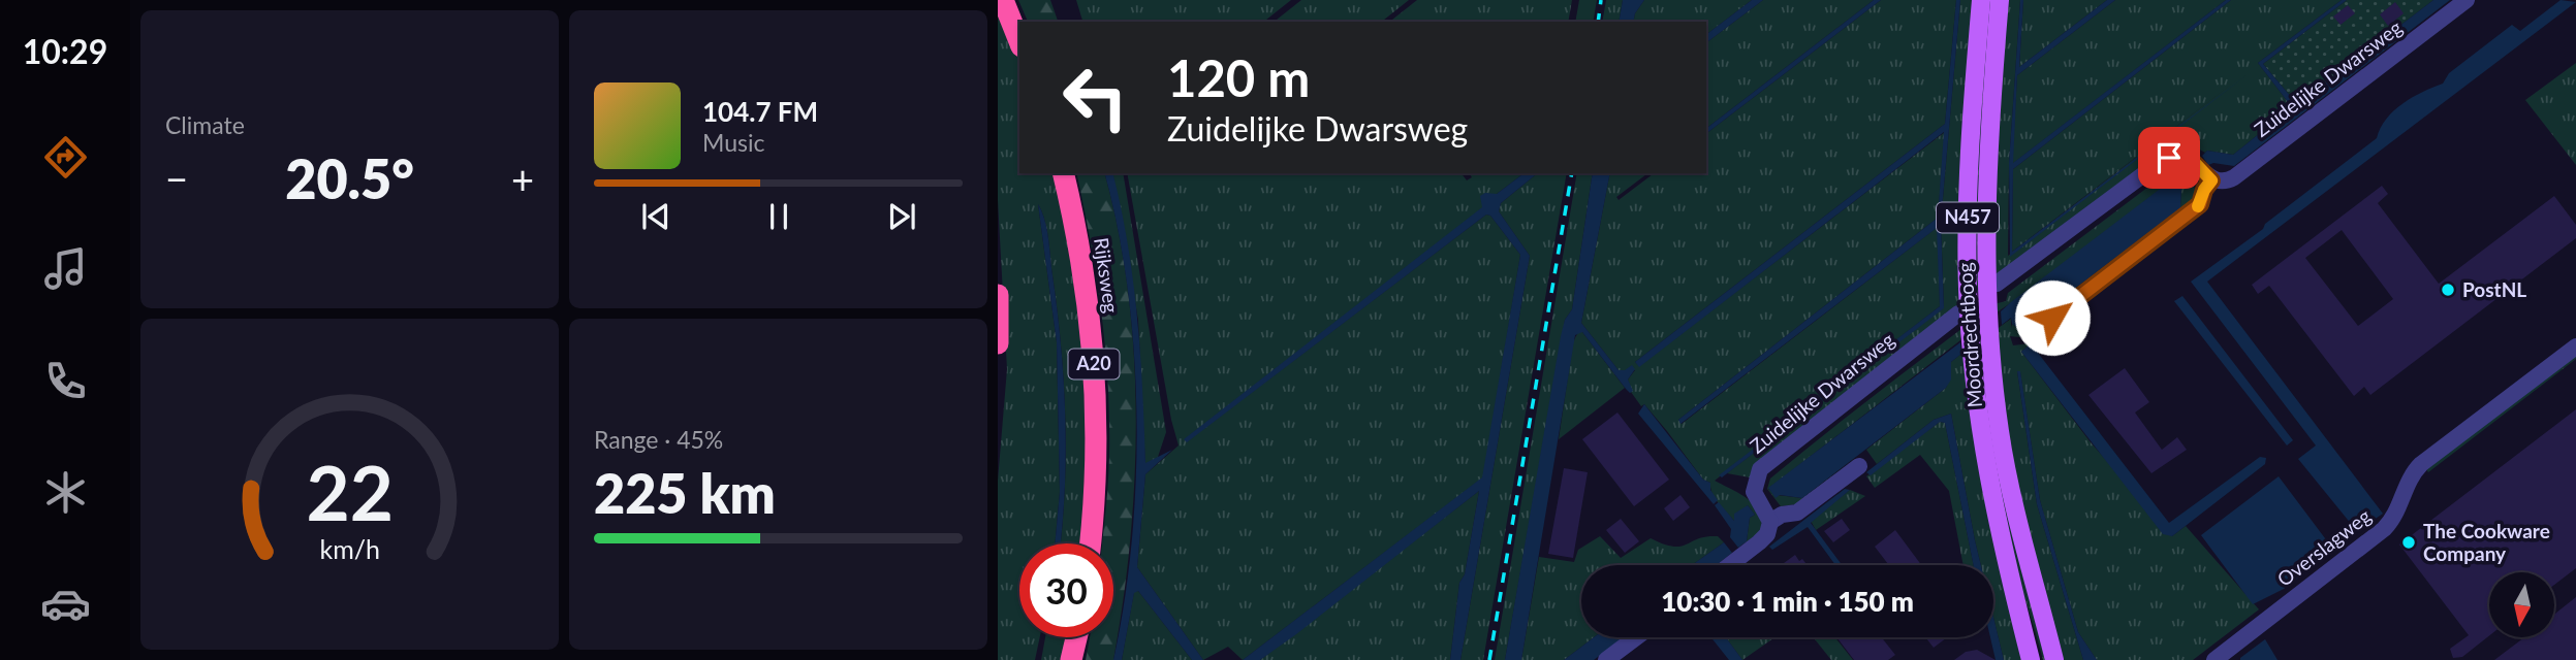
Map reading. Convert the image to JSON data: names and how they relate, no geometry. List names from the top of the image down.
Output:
{
  "streets": {
    "highway": ["Rijksweg", "A20"],
    "main road": ["N457", "Moordrechtboog"],
    "street": ["Zuidelijke Dwarsweg", "Overslagweg"]
  },
  "places": ["PostNL", "The Cookware Company"],
  "north": "bottom",
  "page": {
    "tabs": "10:29",
    "tile": [
      "Climate",
      ["Range · 45%", "225 km"]
    ],
    "turn": ["120 m", "Zuidelijke Dwarsweg"],
    "song": ["104.7 FM", "Music"],
    "heat": ["−", "20.5°", "+"],
    "limit": "30",
    "trip": "10:30 · 1 min · 150 m",
    "gauge": ["22", "km/h"]
  }
}
